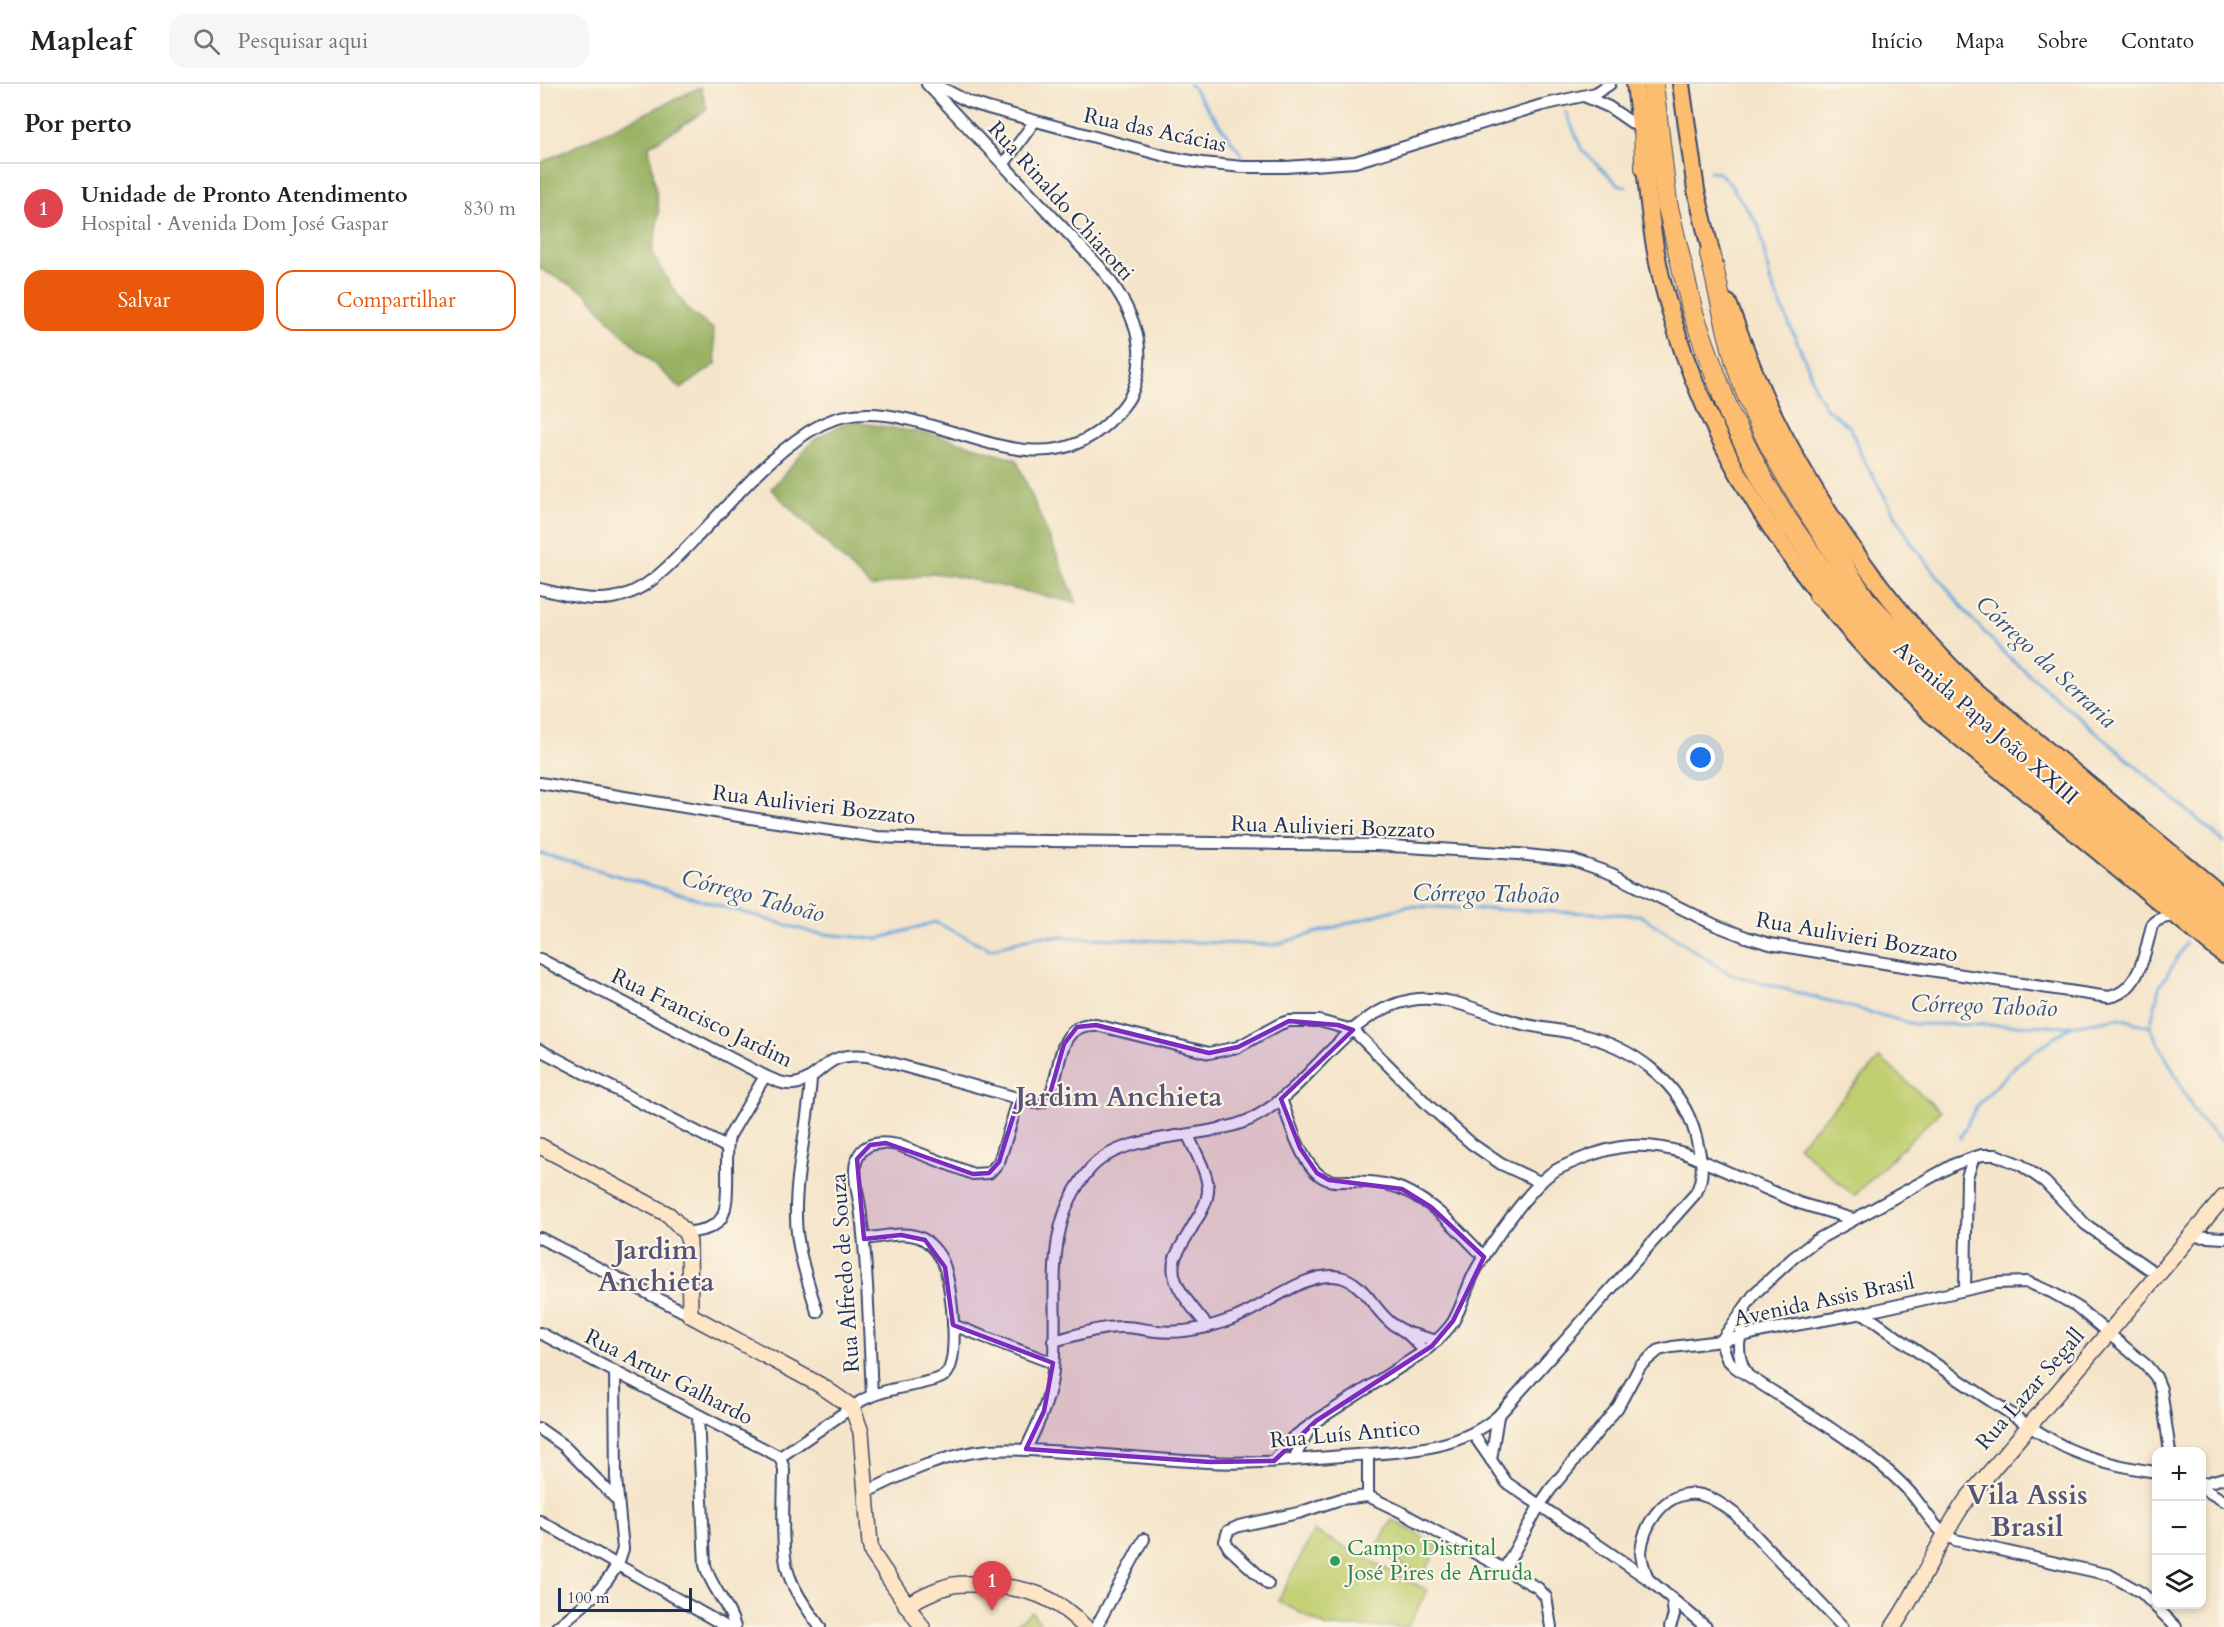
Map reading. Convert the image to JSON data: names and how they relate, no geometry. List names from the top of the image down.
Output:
{
  "streets": {
    "highway": ["Avenida Papa João XXIII"],
    "street": [
      "Rua das Acácias",
      "Rua Rinaldo Chiarotti",
      "Rua Aulivieri Bozzato",
      "Rua Francisco Jardim",
      "Rua Alfredo de Souza",
      "Avenida Assis Brasil",
      "Rua Artur Galhardo",
      "Rua Lazar Segall",
      "Rua Luís Antico"
    ]
  },
  "crossings": [
    ["Avenida Papa João XXIII", "Rua Aulivieri Bozzato"],
    ["Rua Francisco Jardim", "Rua Alfredo de Souza"],
    ["Avenida Assis Brasil", "Rua Lazar Segall"]
  ],
  "districts": ["Jardim Anchieta", "Jardim Anchieta", "Vila Assis Brasil"],
  "water": ["Córrego da Serraria", "Córrego Taboão"],
  "places": ["Campo Distrital José Pires de Arruda"],
  "scale_bar": "100 m",
  "page": {
    "header": "Mapleaf",
    "search": "Pesquisar aqui",
    "nav": [
      "Início",
      "Mapa",
      "Sobre",
      "Contato"
    ],
    "heading": "Por perto",
    "list": [
      {
        "mark": "1",
        "name": "Unidade de Pronto Atendimento",
        "note": "Hospital · Avenida Dom José Gaspar",
        "value": "830 m"
      }
    ],
    "buttons": ["Salvar", "Compartilhar"],
    "map_buttons": ["+", "−"],
    "pins": "1",
    "scale": "100 m"
  }
}
